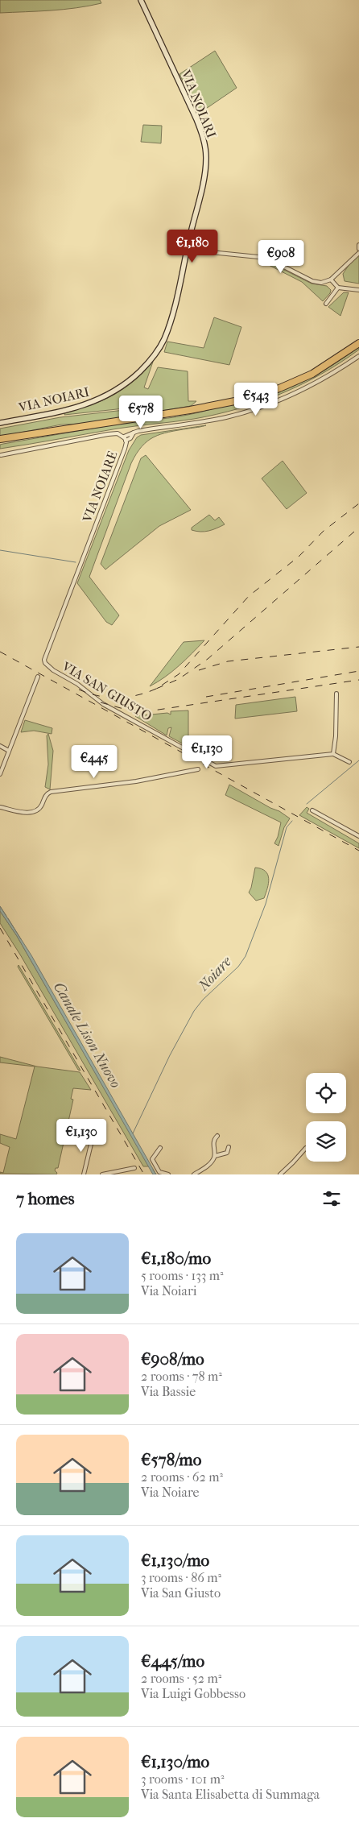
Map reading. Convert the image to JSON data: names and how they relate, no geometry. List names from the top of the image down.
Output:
{
  "streets": {
    "street": ["VIA NOIARI", "VIA NOIARE", "VIA SAN GIUSTO"]
  },
  "crossings": [
    ["VIA NOIARE", "VIA SAN GIUSTO"]
  ],
  "water": ["Noiare", "Canale Lison Nuovo"],
  "page": {
    "price": [
      "€1,180",
      "€908",
      "€543",
      "€578",
      "€1,130",
      "€445",
      "€1,130"
    ],
    "heading": "7 homes",
    "list": [
      {
        "name": "€1,180/mo",
        "note": "5 rooms · 133 m² · Via Noiari"
      },
      {
        "name": "€908/mo",
        "note": "2 rooms · 78 m² · Via Bassie"
      },
      {
        "name": "€578/mo",
        "note": "2 rooms · 62 m² · Via Noiare"
      },
      {
        "name": "€1,130/mo",
        "note": "3 rooms · 86 m² · Via San Giusto"
      },
      {
        "name": "€445/mo",
        "note": "2 rooms · 52 m² · Via Luigi Gobbesso"
      },
      {
        "name": "€1,130/mo",
        "note": "3 rooms · 101 m² · Via Santa Elisabetta di Summaga"
      }
    ]
  }
}
